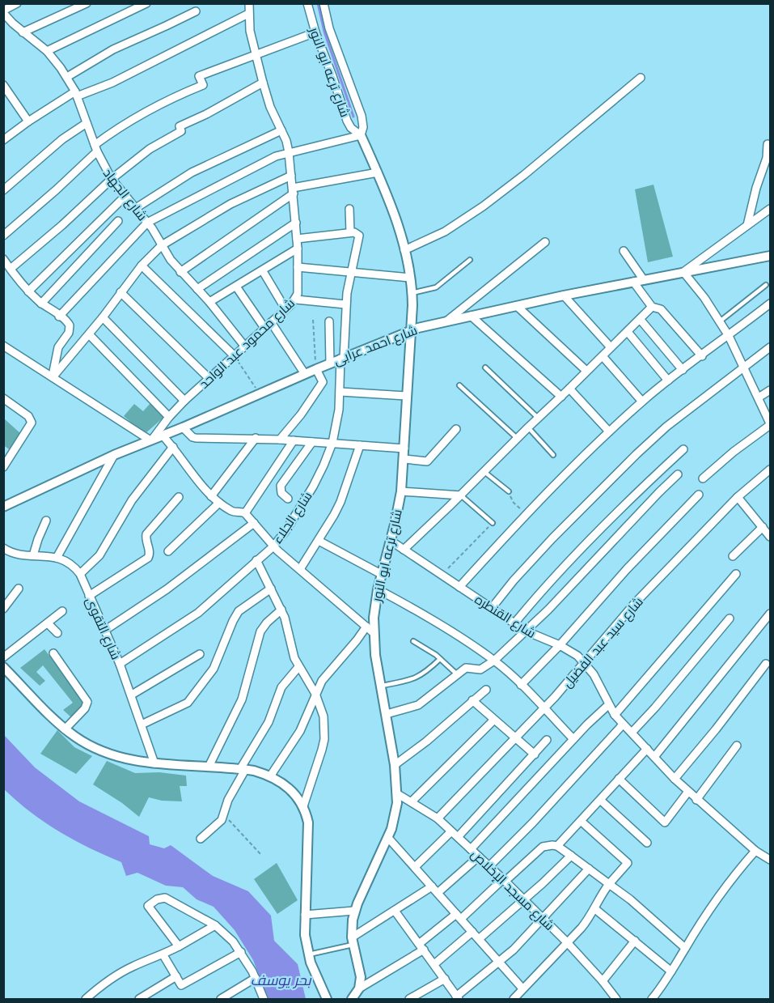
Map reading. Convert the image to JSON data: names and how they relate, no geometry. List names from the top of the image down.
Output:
{
  "streets": {
    "street": [
      "شارع ترعه ابو النور",
      "شارع الجهاد",
      "شارع محمود عبد الواحد",
      "شارع احمد عرابى",
      "شارع الجلاء",
      "شارع القنطره",
      "شارع التقوى",
      "شارع سيد عبد الفضيل",
      "شارع مسجد الإخلاص"
    ]
  },
  "crossings": [
    ["شارع ترعه ابو النور", "شارع احمد عرابى"],
    ["شارع ترعه ابو النور", "شارع القنطره"],
    ["شارع ترعه ابو النور", "شارع مسجد الإخلاص"],
    ["شارع الجهاد", "شارع محمود عبد الواحد"],
    ["شارع محمود عبد الواحد", "شارع احمد عرابى"],
    ["شارع احمد عرابى", "شارع الجلاء"],
    ["شارع الجلاء", "شارع التقوى"],
    ["شارع القنطره", "شارع سيد عبد الفضيل"],
    ["شارع سيد عبد الفضيل", "شارع مسجد الإخلاص"]
  ],
  "water": ["بحر يوسف"]
}
